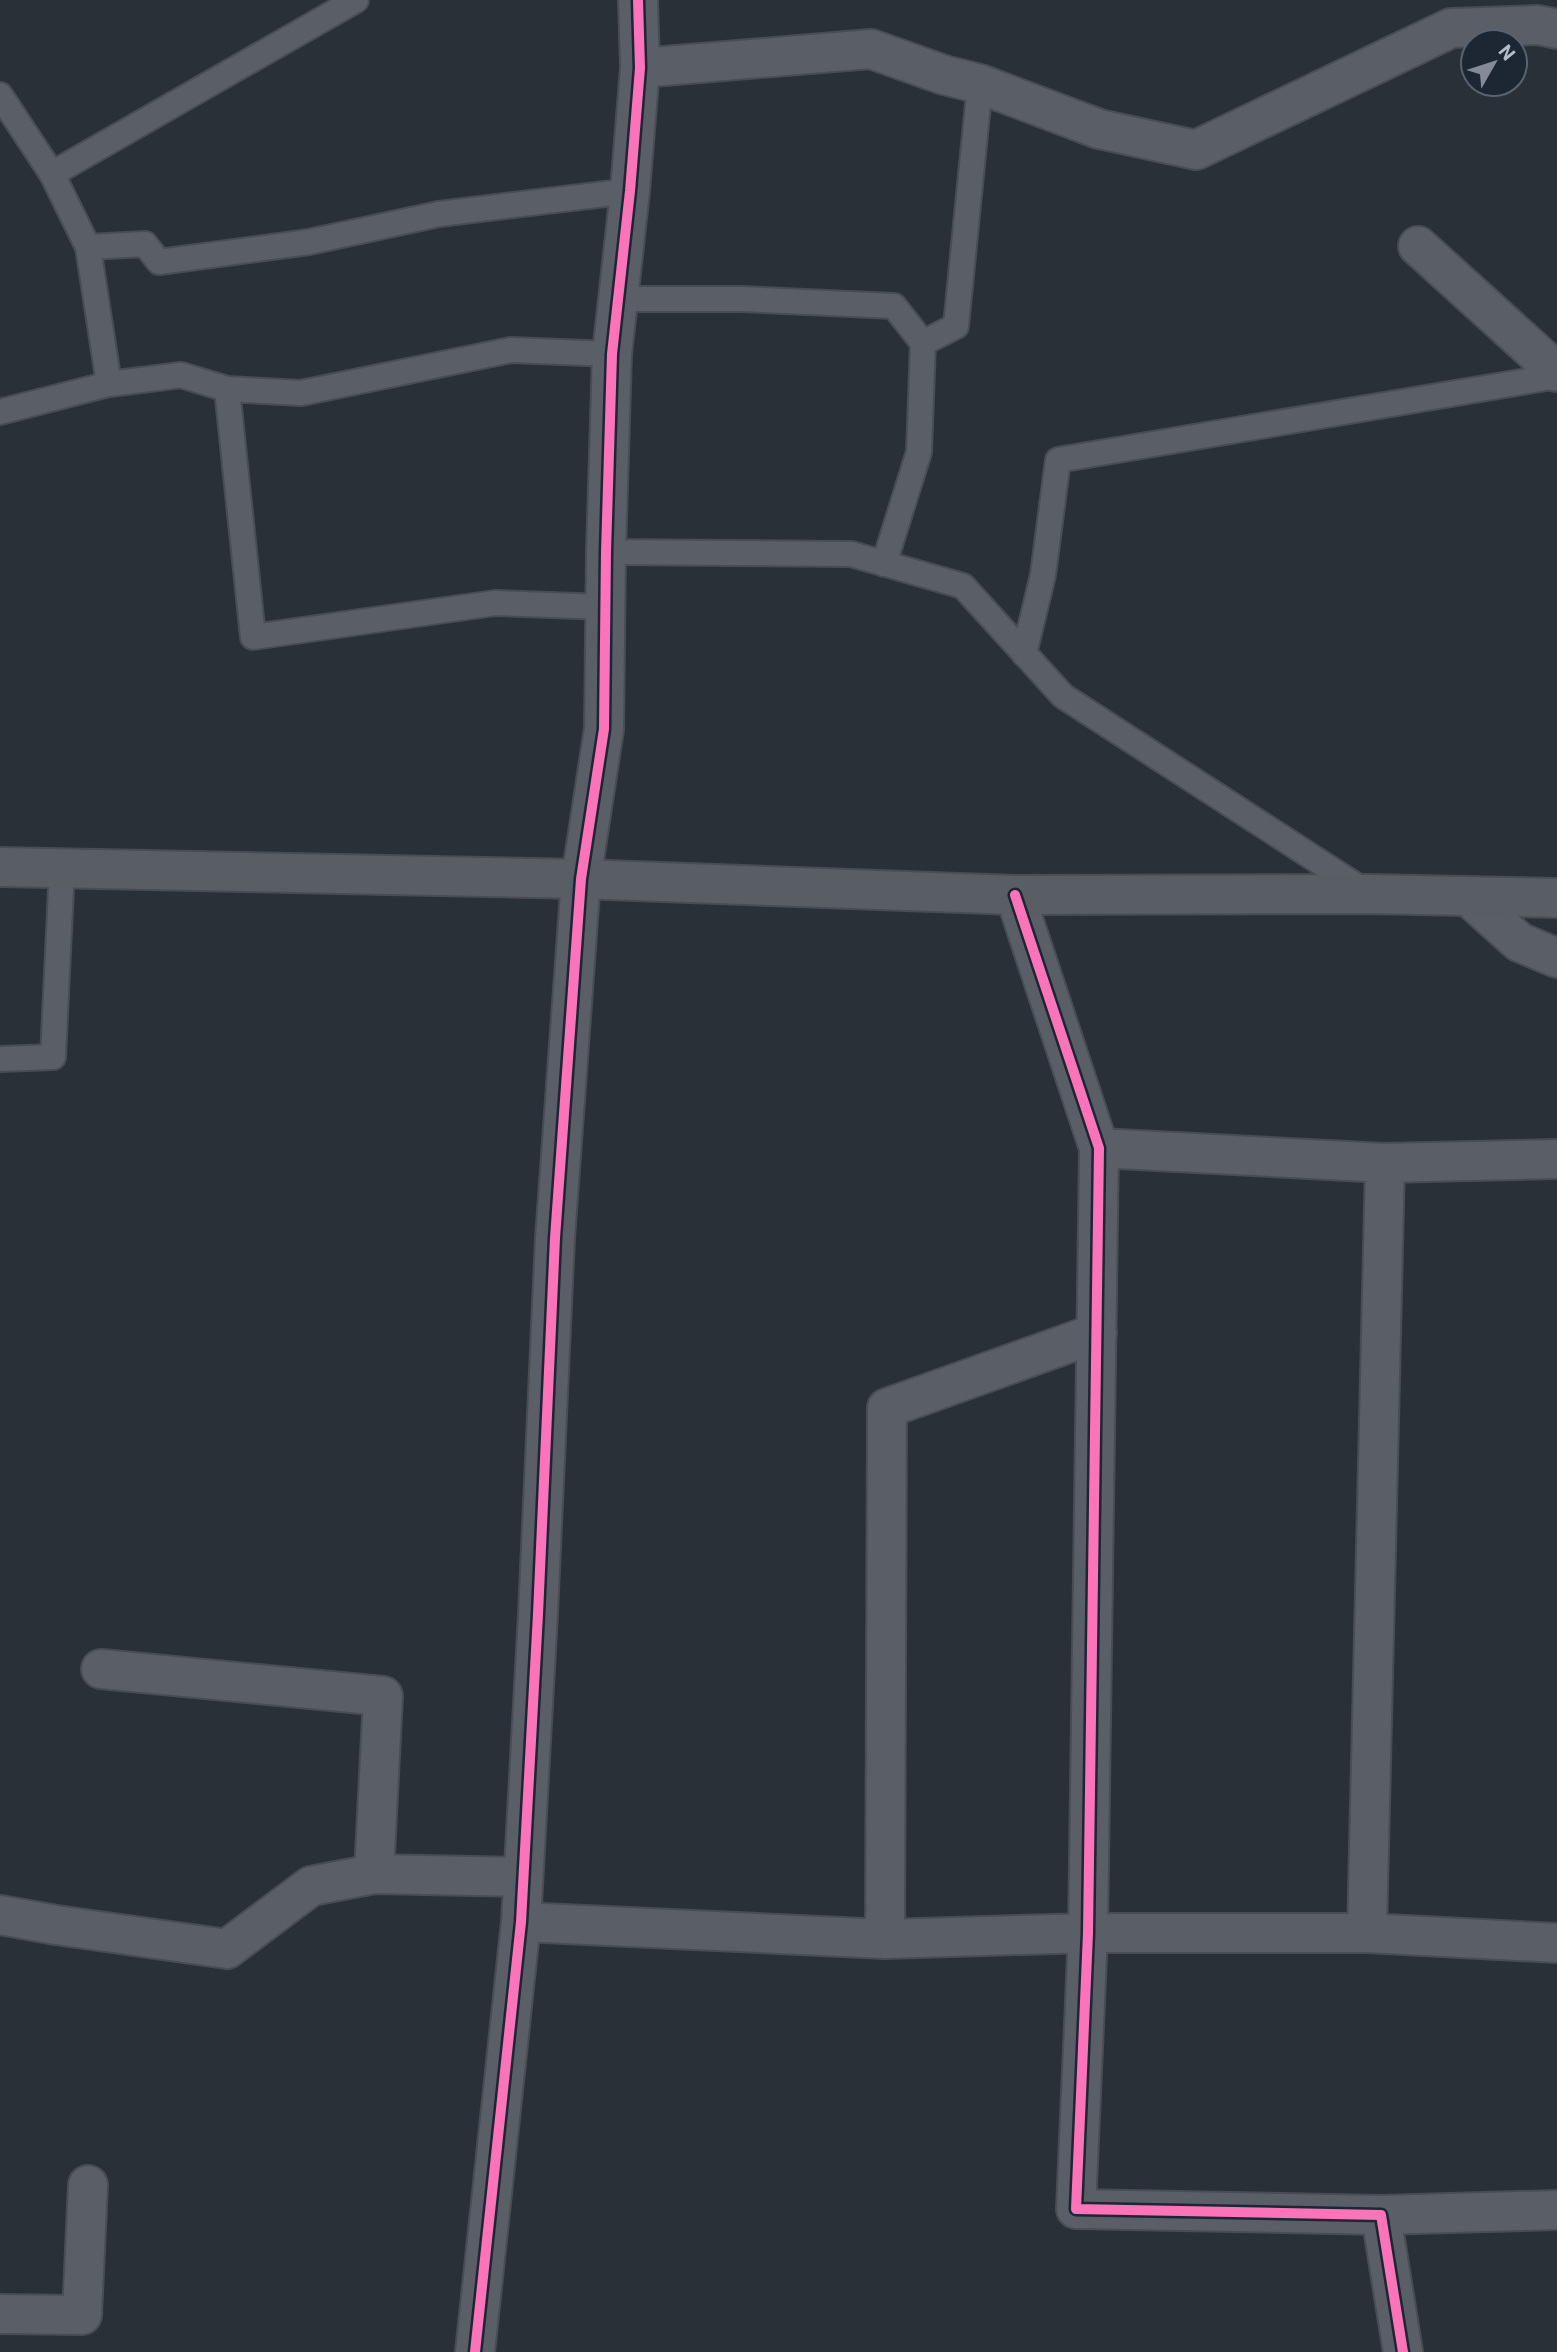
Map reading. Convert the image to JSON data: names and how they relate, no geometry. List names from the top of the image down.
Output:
{
  "north": "top right"
}
